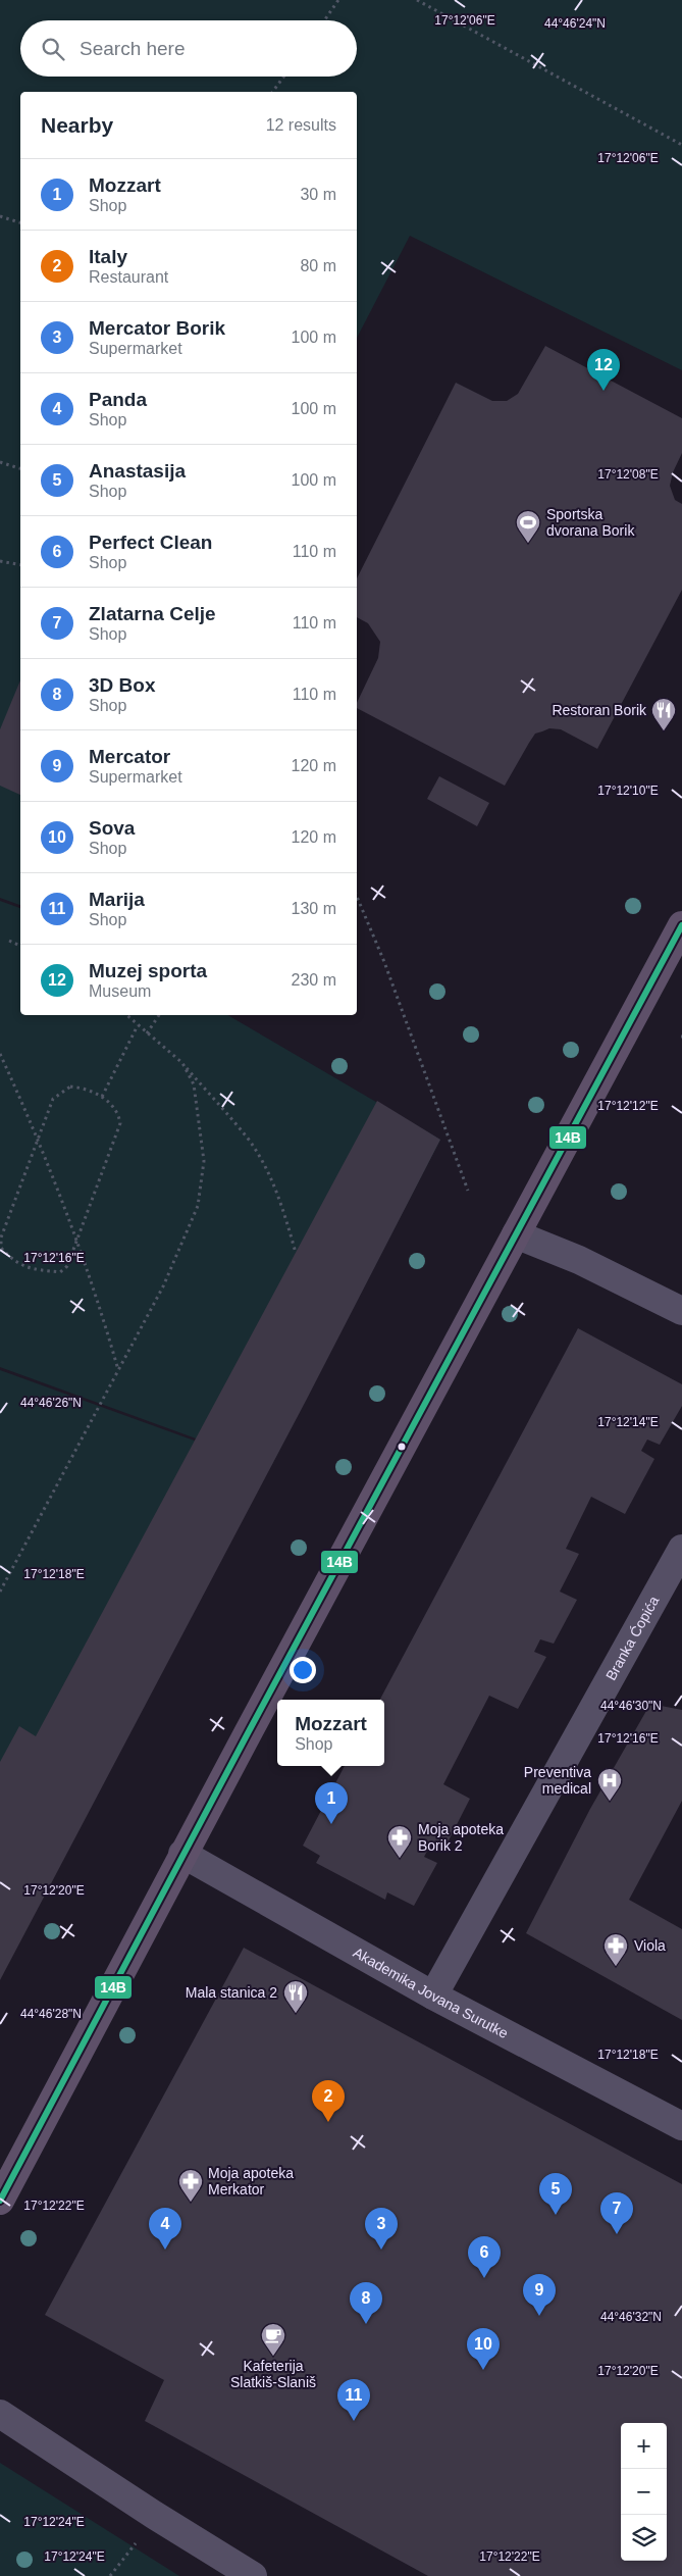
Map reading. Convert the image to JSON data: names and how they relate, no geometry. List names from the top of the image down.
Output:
{
  "streets": {
    "street": ["Branka Ćopića", "Akademika Jovana Surutke"]
  },
  "crossings": [
    ["Branka Ćopića", "Akademika Jovana Surutke"]
  ],
  "places": {
    "sports": ["Sportska dvorana Borik"],
    "restaurant": ["Restoran Borik", "Mala stanica 2"],
    "hospital": ["Preventiva medical"],
    "pharmacy": ["Moja apoteka Borik 2", "Viola", "Moja apoteka Merkator"],
    "cafe": ["Kafeterija Slatkiš-Slaniš"]
  },
  "lines": ["transit line 14B"],
  "page": {
    "search": "Search here",
    "heading": ["Nearby", "12 results"],
    "list": [
      {
        "mark": "1",
        "name": "Mozzart",
        "note": "Shop",
        "value": "30 m"
      },
      {
        "mark": "2",
        "name": "Italy",
        "note": "Restaurant",
        "value": "80 m"
      },
      {
        "mark": "3",
        "name": "Mercator Borik",
        "note": "Supermarket",
        "value": "100 m"
      },
      {
        "mark": "4",
        "name": "Panda",
        "note": "Shop",
        "value": "100 m"
      },
      {
        "mark": "5",
        "name": "Anastasija",
        "note": "Shop",
        "value": "100 m"
      },
      {
        "mark": "6",
        "name": "Perfect Clean",
        "note": "Shop",
        "value": "110 m"
      },
      {
        "mark": "7",
        "name": "Zlatarna Celje",
        "note": "Shop",
        "value": "110 m"
      },
      {
        "mark": "8",
        "name": "3D Box",
        "note": "Shop",
        "value": "110 m"
      },
      {
        "mark": "9",
        "name": "Mercator",
        "note": "Supermarket",
        "value": "120 m"
      },
      {
        "mark": "10",
        "name": "Sova",
        "note": "Shop",
        "value": "120 m"
      },
      {
        "mark": "11",
        "name": "Marija",
        "note": "Shop",
        "value": "130 m"
      },
      {
        "mark": "12",
        "name": "Muzej sporta",
        "note": "Museum",
        "value": "230 m"
      }
    ],
    "pins": [
      "12",
      "1",
      "2",
      "5",
      "7",
      "3",
      "4",
      "6",
      "9",
      "8",
      "10",
      "11"
    ],
    "popup": ["Mozzart", "Shop"],
    "map_buttons": ["+", "−"]
  },
  "coordinates": [
    "17°12'06\"E",
    "44°46'24\"N",
    "17°12'08\"E",
    "17°12'10\"E",
    "17°12'12\"E",
    "17°12'16\"E",
    "44°46'26\"N",
    "17°12'14\"E",
    "17°12'18\"E",
    "44°46'30\"N",
    "17°12'20\"E",
    "44°46'28\"N",
    "17°12'22\"E",
    "44°46'32\"N",
    "17°12'24\"E"
  ]
}
